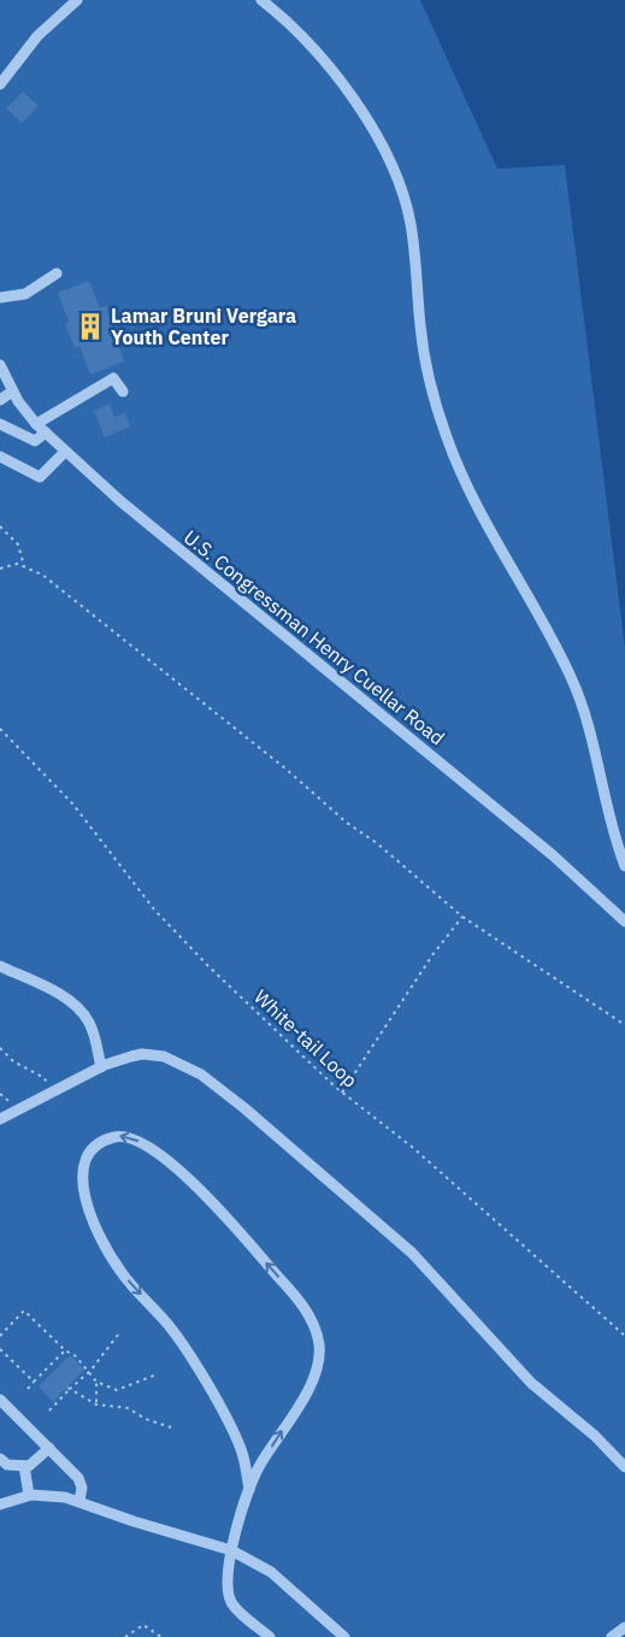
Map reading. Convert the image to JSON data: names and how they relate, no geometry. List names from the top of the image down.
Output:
{
  "streets": {
    "street": ["U.S. Congressman Henry Cuellar Road"],
    "path": ["White-tail Loop"]
  },
  "places": {
    "building": ["Lamar Bruni Vergara Youth Center"]
  }
}
